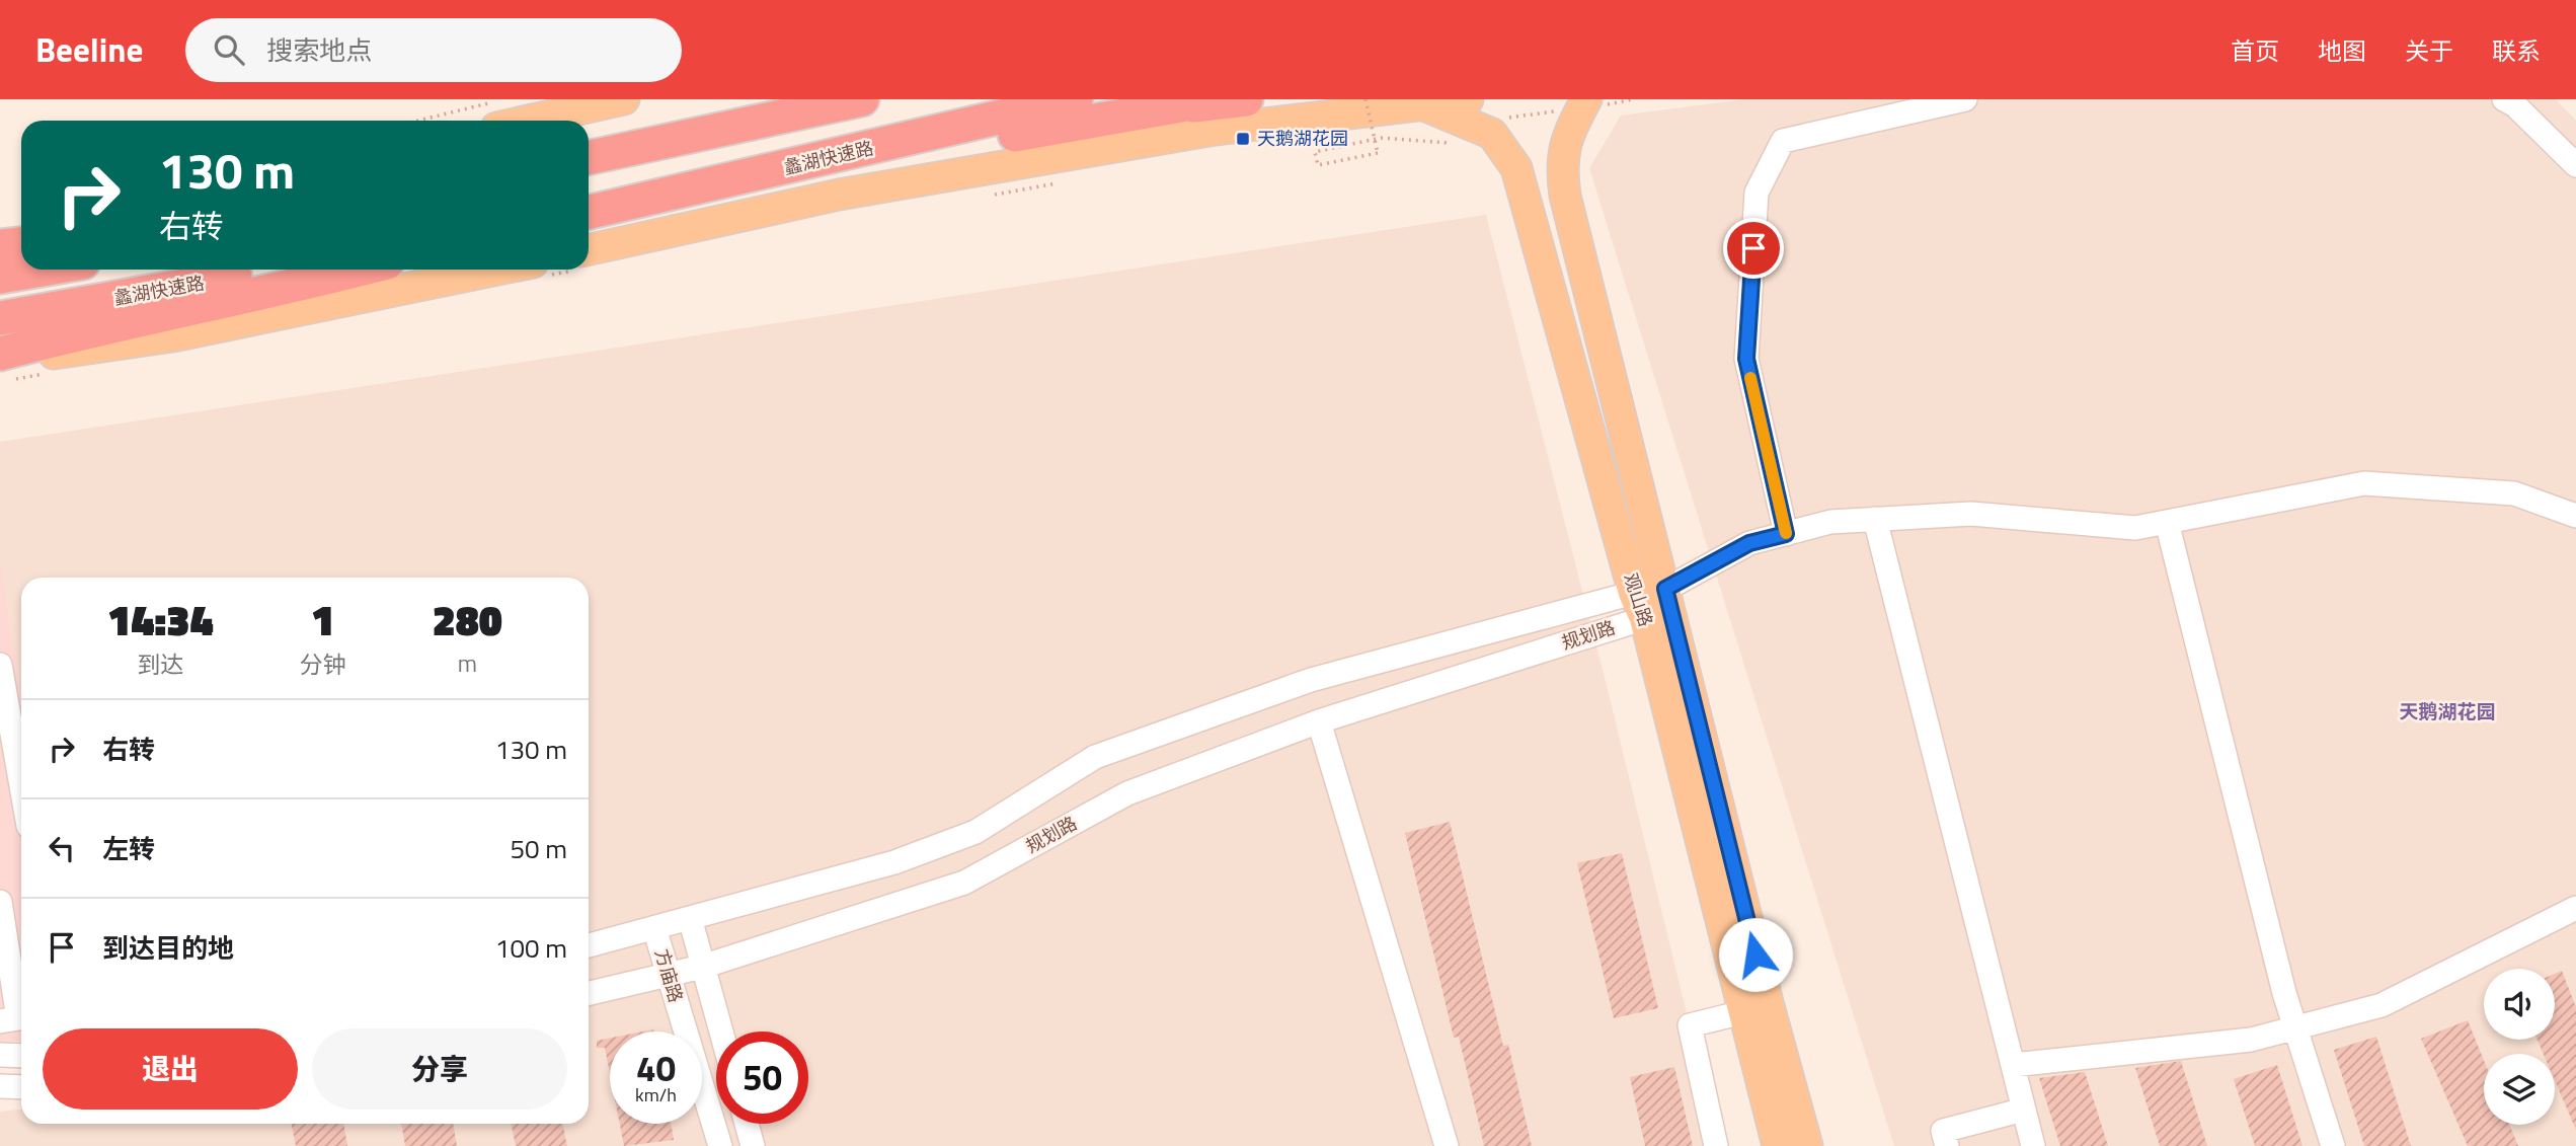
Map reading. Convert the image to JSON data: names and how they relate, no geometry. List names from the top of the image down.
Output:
{
  "streets": {
    "highway": ["蠡湖快速路"],
    "main road": ["观山路"],
    "street": ["规划路", "方庙路"]
  },
  "crossings": [
    ["观山路", "规划路"],
    ["规划路", "方庙路"]
  ],
  "districts": ["天鹅湖花园"],
  "places": {
    "transit": ["天鹅湖花园"]
  },
  "page": {
    "header": "Beeline",
    "search": "搜索地点",
    "nav": [
      "首页",
      "地图",
      "关于",
      "联系"
    ],
    "turn": ["130 m", "右转"],
    "eta": [
      "14:34",
      "到达",
      "1",
      "分钟",
      "280",
      "m"
    ],
    "list": [
      {
        "name": "右转",
        "value": "130 m"
      },
      {
        "name": "左转",
        "value": "50 m"
      },
      {
        "name": "到达目的地",
        "value": "100 m"
      }
    ],
    "buttons": ["退出", "分享"],
    "speed": "40 km/h",
    "limit": "50"
  }
}
